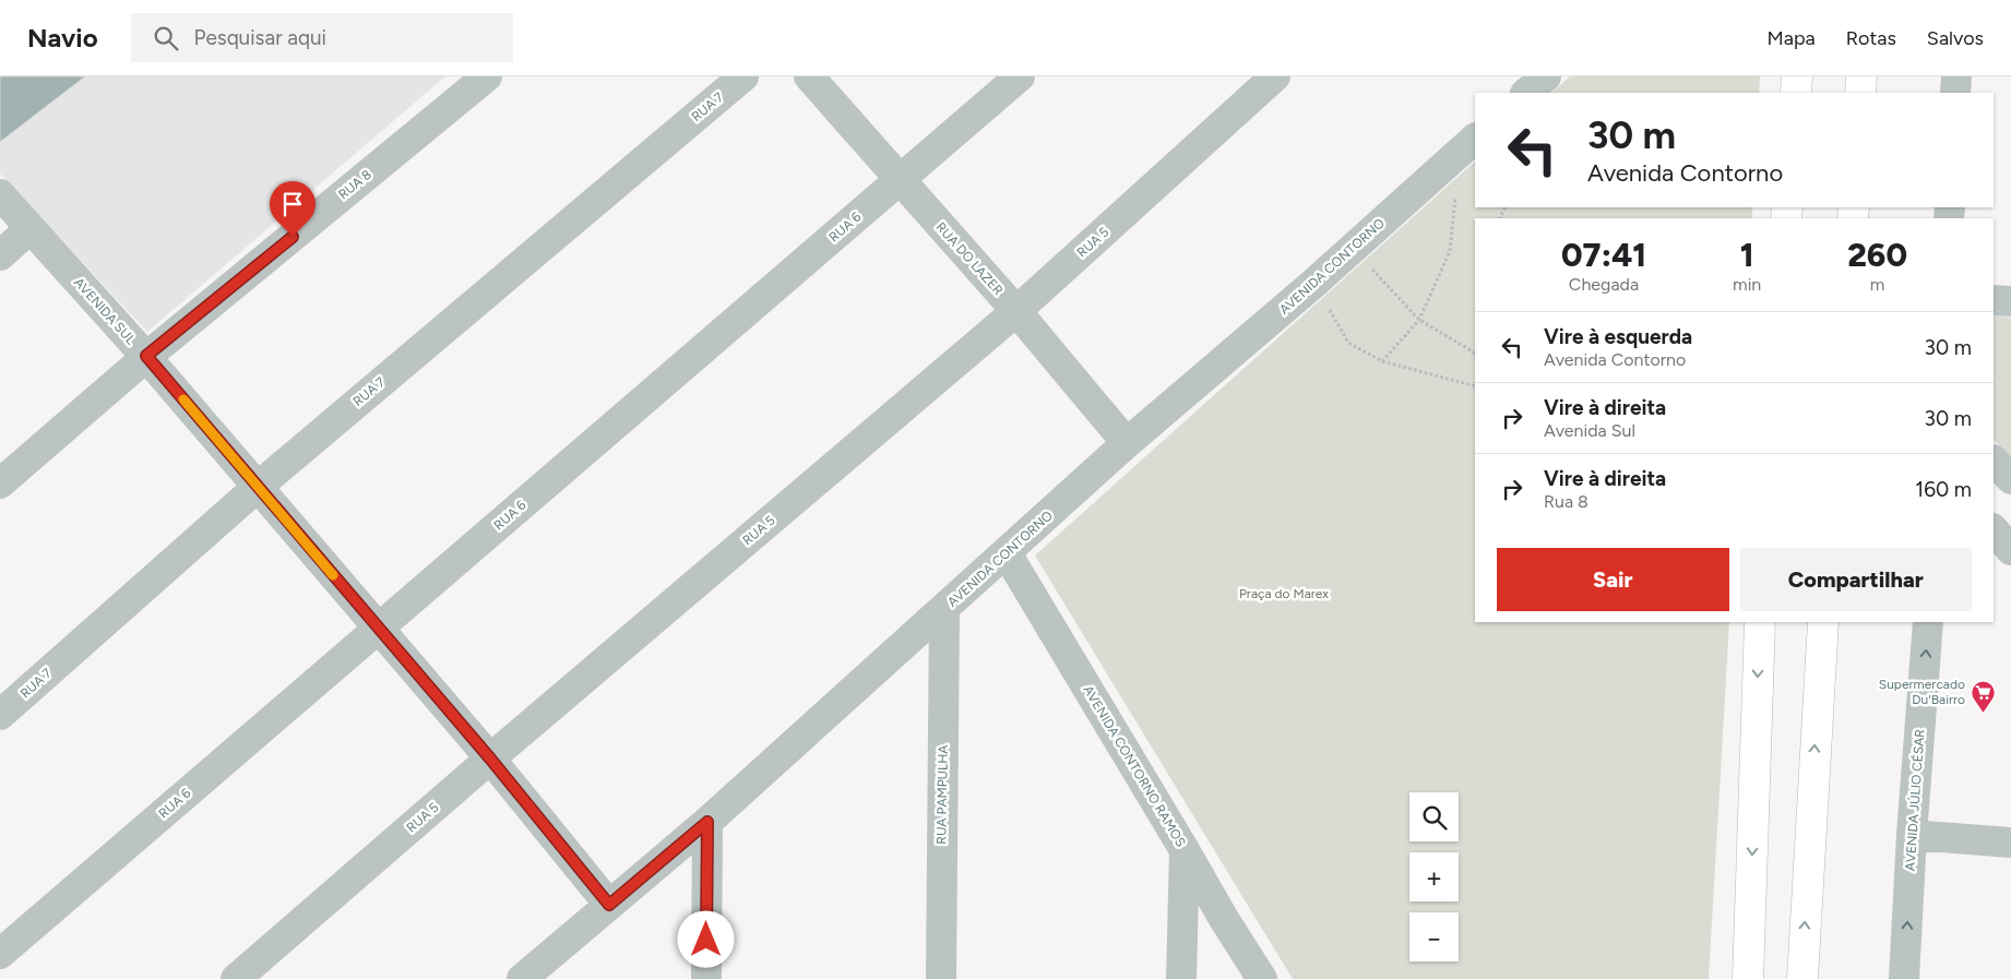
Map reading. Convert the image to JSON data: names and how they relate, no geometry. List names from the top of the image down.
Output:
{
  "streets": {
    "street": [
      "RUA 7",
      "RUA 8",
      "RUA 6",
      "RUA 5",
      "RUA DO LAZER",
      "AVENIDA CONTORNO",
      "AVENIDA SUL",
      "AVENIDA CONTORNO RAMOS",
      "RUA PAMPULHA",
      "AVENIDA JÚLIO CÉSAR"
    ]
  },
  "crossings": [
    ["RUA 7", "AVENIDA SUL"],
    ["RUA 8", "AVENIDA SUL"],
    ["RUA 6", "RUA DO LAZER"],
    ["RUA 6", "AVENIDA SUL"],
    ["RUA 5", "RUA DO LAZER"],
    ["RUA 5", "AVENIDA SUL"],
    ["RUA DO LAZER", "AVENIDA CONTORNO"],
    ["AVENIDA CONTORNO", "AVENIDA SUL"],
    ["AVENIDA CONTORNO", "AVENIDA CONTORNO RAMOS"],
    ["AVENIDA CONTORNO", "RUA PAMPULHA"]
  ],
  "one_way": ["AVENIDA JÚLIO CÉSAR"],
  "parks": ["Praça do Marex"],
  "places": {
    "supermarket": ["Supermercado Du'Bairro"]
  },
  "page": {
    "header": "Navio",
    "search": "Pesquisar aqui",
    "nav": ["Mapa", "Rotas", "Salvos"],
    "turn": ["30 m", "Avenida Contorno"],
    "eta": [
      "07:41",
      "Chegada",
      "1",
      "min",
      "260",
      "m"
    ],
    "list": [
      {
        "name": "Vire à esquerda",
        "note": "Avenida Contorno",
        "value": "30 m"
      },
      {
        "name": "Vire à direita",
        "note": "Avenida Sul",
        "value": "30 m"
      },
      {
        "name": "Vire à direita",
        "note": "Rua 8",
        "value": "160 m"
      }
    ],
    "buttons": ["Sair", "Compartilhar"],
    "map_buttons": ["+", "−"]
  }
}
